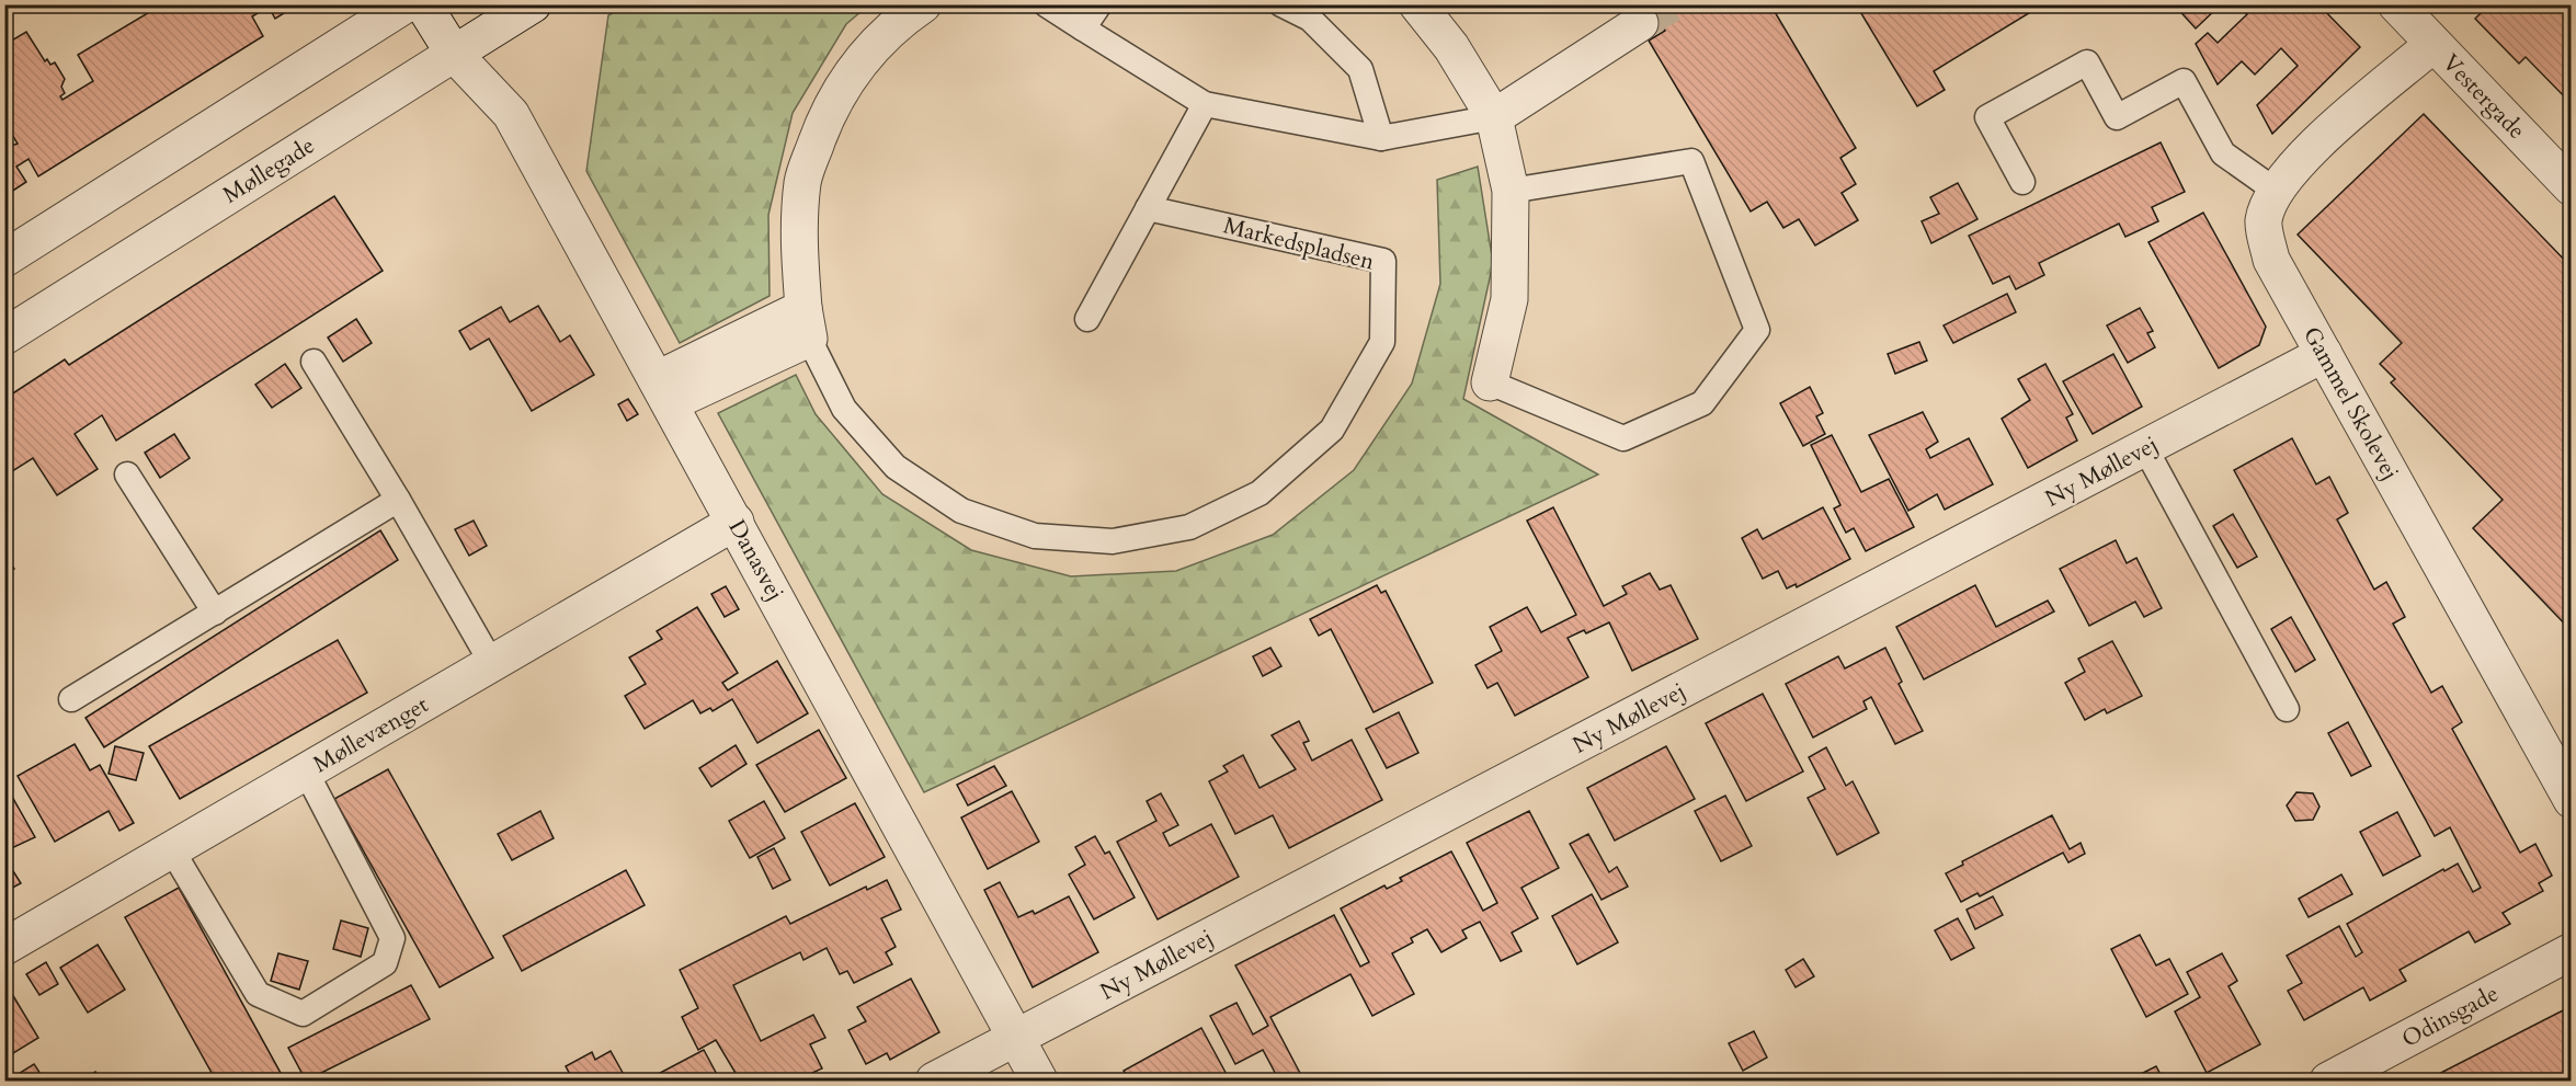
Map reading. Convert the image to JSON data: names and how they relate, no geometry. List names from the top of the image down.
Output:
{
  "streets": {
    "street": [
      "Vestergade",
      "Møllegade",
      "Markedspladsen",
      "Gammel Skolevej",
      "Ny Møllevej",
      "Danasvej",
      "Møllevænget",
      "Odinsgade"
    ]
  },
  "crossings": [
    ["Vestergade", "Gammel Skolevej"],
    ["Møllegade", "Danasvej"],
    ["Gammel Skolevej", "Ny Møllevej"],
    ["Ny Møllevej", "Danasvej"],
    ["Danasvej", "Møllevænget"]
  ]
}
